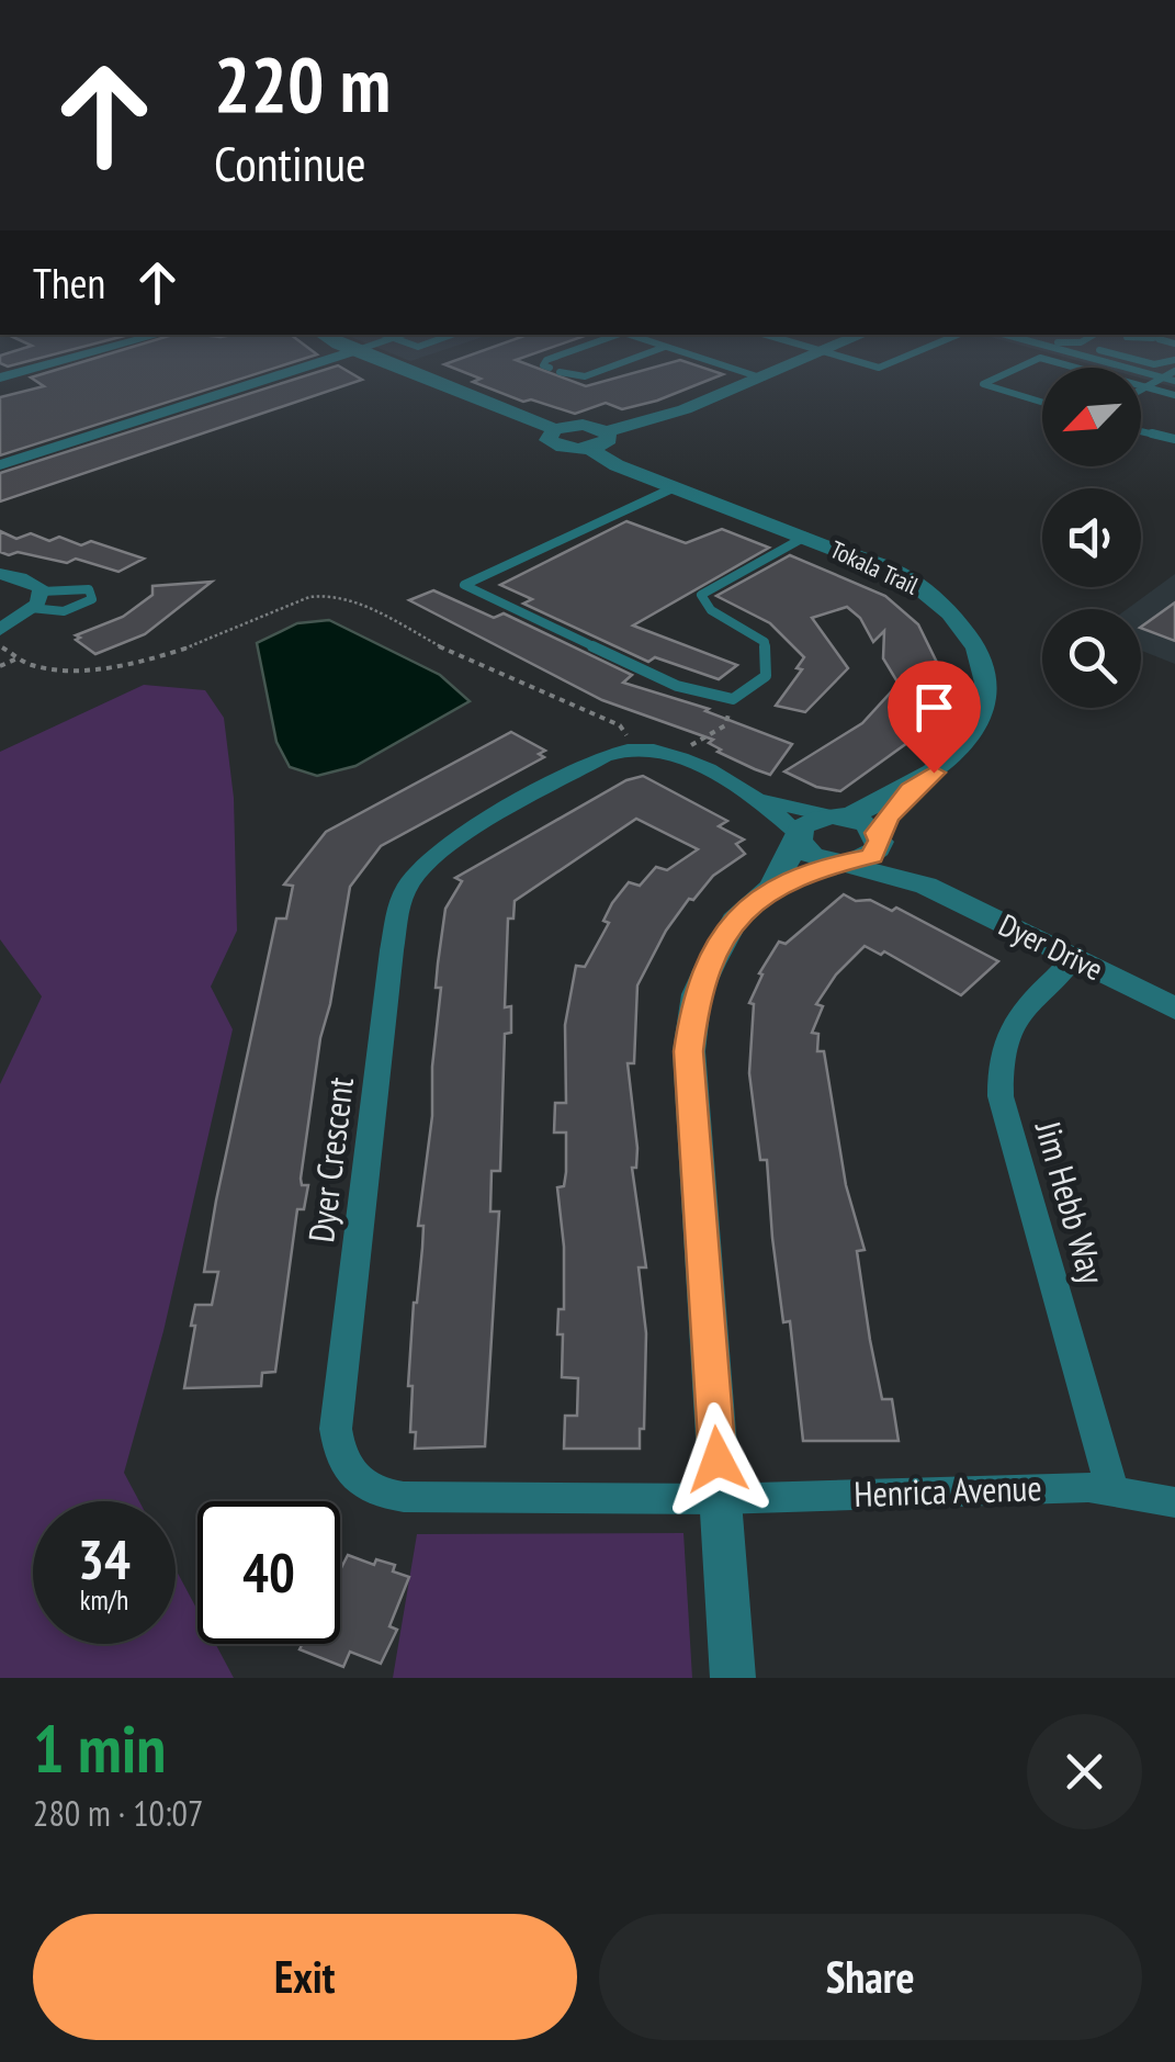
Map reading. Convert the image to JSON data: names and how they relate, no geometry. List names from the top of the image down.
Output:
{
  "streets": {
    "street": [
      "Tokala Trail",
      "Dyer Drive",
      "Dyer Crescent",
      "Jim Hebb Way",
      "Henrica Avenue"
    ]
  },
  "crossings": [
    ["Tokala Trail", "Dyer Drive"],
    ["Tokala Trail", "Dyer Crescent"],
    ["Dyer Drive", "Dyer Crescent"],
    ["Dyer Drive", "Jim Hebb Way"],
    ["Dyer Crescent", "Henrica Avenue"],
    ["Jim Hebb Way", "Henrica Avenue"]
  ],
  "north": "bottom left",
  "page": {
    "turn": ["220 m", "Continue"],
    "then": "Then",
    "speed": "34 km/h",
    "limit": "40",
    "heading": ["1 min", "280 m · 10:07"],
    "buttons": ["Exit", "Share"]
  }
}
